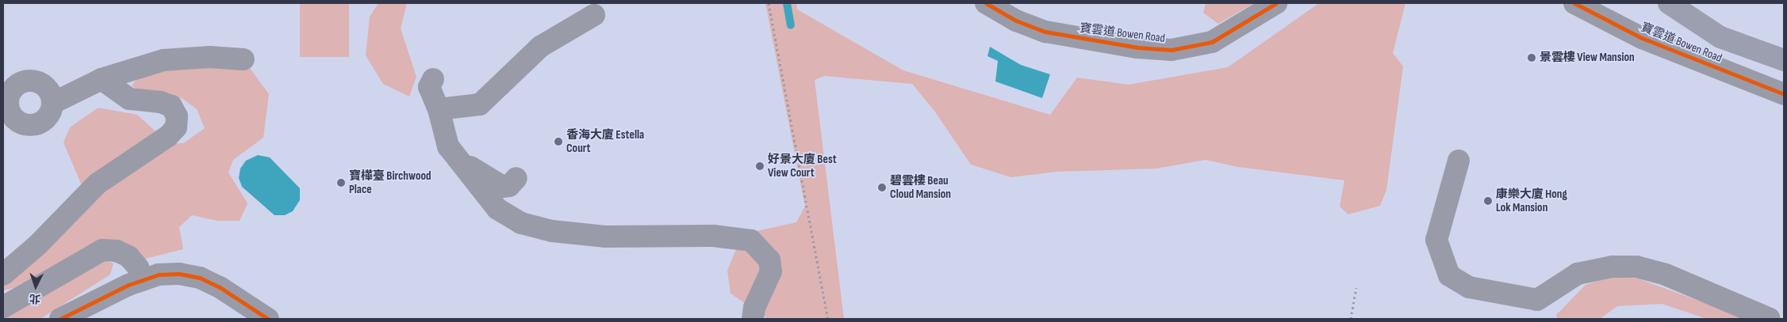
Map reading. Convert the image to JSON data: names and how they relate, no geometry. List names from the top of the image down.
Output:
{
  "streets": {
    "street": ["寶雲道 Bowen Road"]
  },
  "places": [
    "景雲樓 View Mansion",
    "香海大廈 Estella Court",
    "好景大廈 Best View Court",
    "寶樺臺 Birchwood Place",
    "碧雲樓 Beau Cloud Mansion",
    "康樂大廈 Hong Lok Mansion"
  ],
  "north": "bottom"
}
